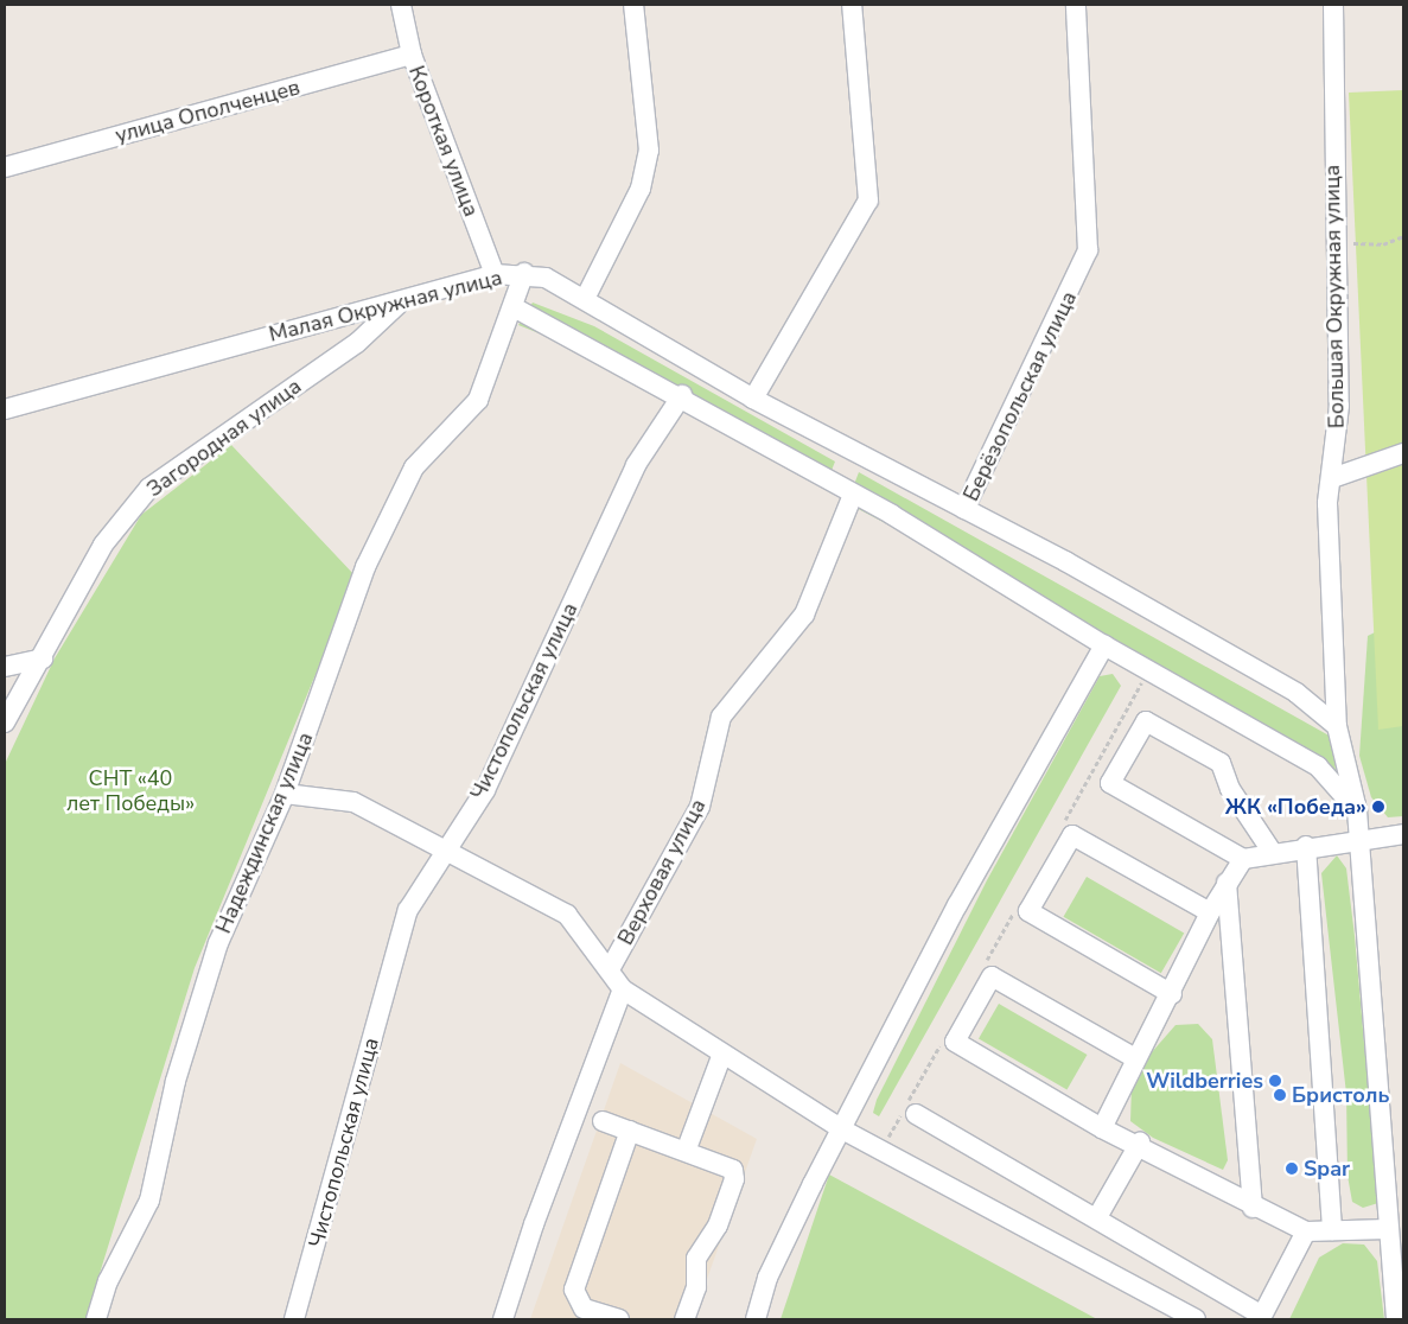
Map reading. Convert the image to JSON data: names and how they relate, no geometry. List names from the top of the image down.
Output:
{
  "streets": {
    "street": [
      "улица Ополченцев",
      "Короткая улица",
      "Большая Окружная улица",
      "Малая Окружная улица",
      "Берёзопольская улица",
      "Загородная улица",
      "Чистопольская улица",
      "Надеждинская улица",
      "Верховая улица"
    ]
  },
  "crossings": [
    ["улица Ополченцев", "Короткая улица"],
    ["Короткая улица", "Малая Окружная улица"],
    ["Большая Окружная улица", "Берёзопольская улица"],
    ["Малая Окружная улица", "Берёзопольская улица"],
    ["Малая Окружная улица", "Загородная улица"],
    ["Малая Окружная улица", "Надеждинская улица"]
  ],
  "parks": ["СНТ «40 лет Победы»"],
  "places": [
    "ЖК «Победа»",
    "Wildberries",
    "Бристоль",
    "Spar"
  ]
}
